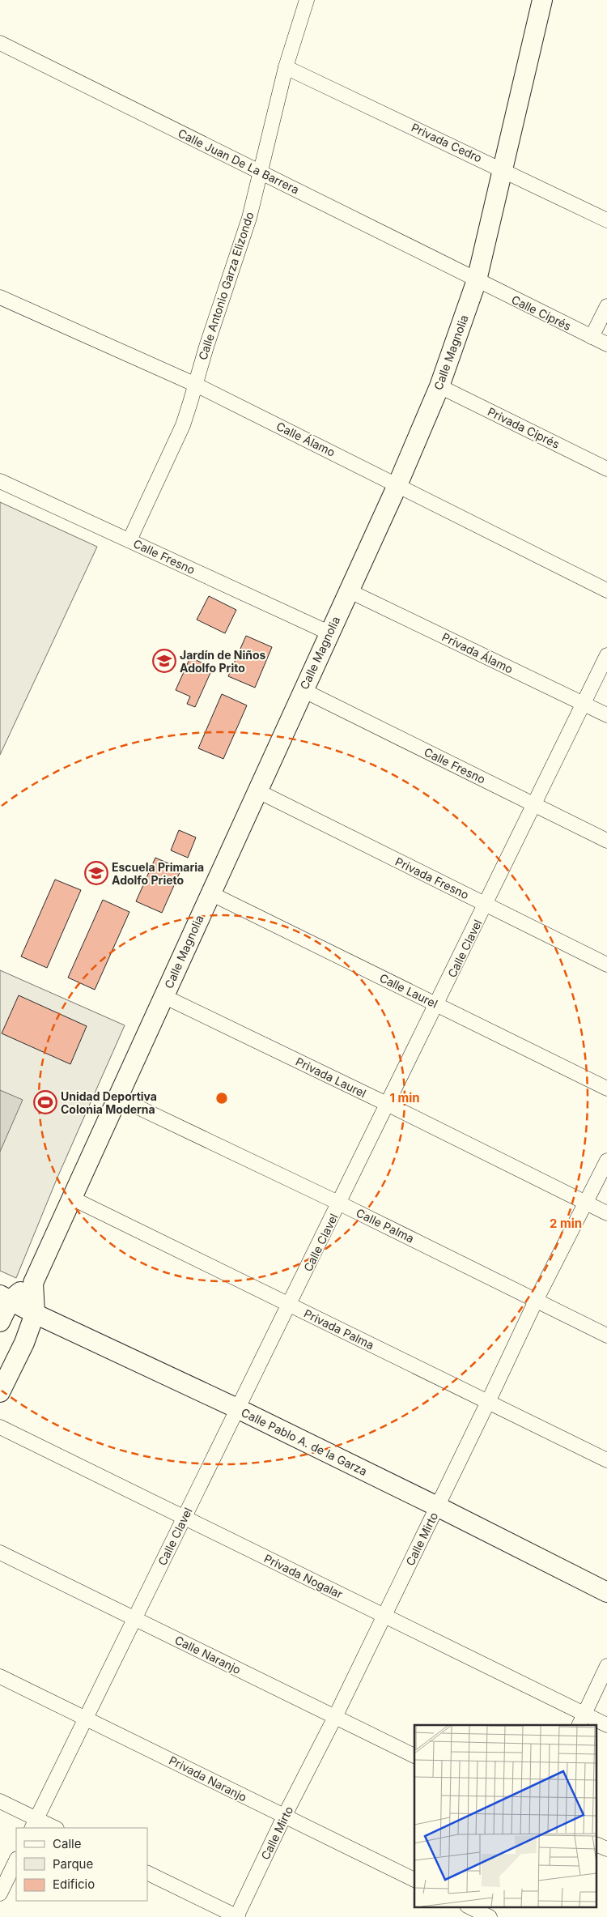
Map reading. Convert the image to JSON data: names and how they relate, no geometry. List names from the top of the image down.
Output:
{
  "streets": {
    "street": [
      "Privada Cedro",
      "Calle Juan De La Barrera",
      "Calle Antonio Garza Elizondo",
      "Calle Ciprés",
      "Calle Magnolia",
      "Privada Ciprés",
      "Calle Álamo",
      "Calle Fresno",
      "Privada Álamo",
      "Privada Fresno",
      "Calle Clavel",
      "Calle Laurel",
      "Privada Laurel",
      "Calle Palma",
      "Privada Palma",
      "Calle Pablo A. de la Garza",
      "Calle Mirto",
      "Privada Nogalar",
      "Calle Naranjo",
      "Privada Naranjo"
    ]
  },
  "crossings": [
    ["Privada Cedro", "Calle Antonio Garza Elizondo"],
    ["Privada Cedro", "Calle Magnolia"],
    ["Calle Juan De La Barrera", "Calle Antonio Garza Elizondo"],
    ["Calle Juan De La Barrera", "Calle Ciprés"],
    ["Calle Juan De La Barrera", "Calle Magnolia"],
    ["Calle Antonio Garza Elizondo", "Calle Álamo"],
    ["Calle Antonio Garza Elizondo", "Calle Fresno"],
    ["Calle Ciprés", "Calle Magnolia"],
    ["Calle Magnolia", "Privada Ciprés"],
    ["Calle Magnolia", "Calle Álamo"],
    ["Calle Magnolia", "Calle Fresno"],
    ["Calle Magnolia", "Privada Álamo"],
    ["Calle Magnolia", "Privada Fresno"],
    ["Calle Magnolia", "Calle Laurel"],
    ["Calle Magnolia", "Privada Laurel"],
    ["Calle Magnolia", "Calle Palma"],
    ["Calle Magnolia", "Privada Palma"],
    ["Calle Magnolia", "Calle Pablo A. de la Garza"],
    ["Calle Fresno", "Calle Clavel"],
    ["Privada Álamo", "Calle Clavel"],
    ["Privada Fresno", "Calle Clavel"],
    ["Calle Clavel", "Calle Laurel"],
    ["Calle Clavel", "Privada Laurel"],
    ["Calle Clavel", "Calle Palma"],
    ["Calle Clavel", "Privada Palma"],
    ["Calle Clavel", "Calle Pablo A. de la Garza"],
    ["Calle Clavel", "Privada Nogalar"],
    ["Calle Clavel", "Calle Naranjo"],
    ["Calle Clavel", "Privada Naranjo"],
    ["Privada Laurel", "Calle Mirto"],
    ["Calle Palma", "Calle Mirto"],
    ["Privada Palma", "Calle Mirto"],
    ["Calle Pablo A. de la Garza", "Calle Mirto"],
    ["Calle Mirto", "Privada Nogalar"],
    ["Calle Mirto", "Calle Naranjo"],
    ["Calle Mirto", "Privada Naranjo"]
  ],
  "places": {
    "school or university": ["Jardín de Niños Adolfo Prito", "Escuela Primaria Adolfo Prieto"],
    "sports": ["Unidad Deportiva Colonia Moderna"]
  },
  "legend": ["Calle", "Parque", "Edificio"],
  "rings": ["1 min", "2 min"]
}
